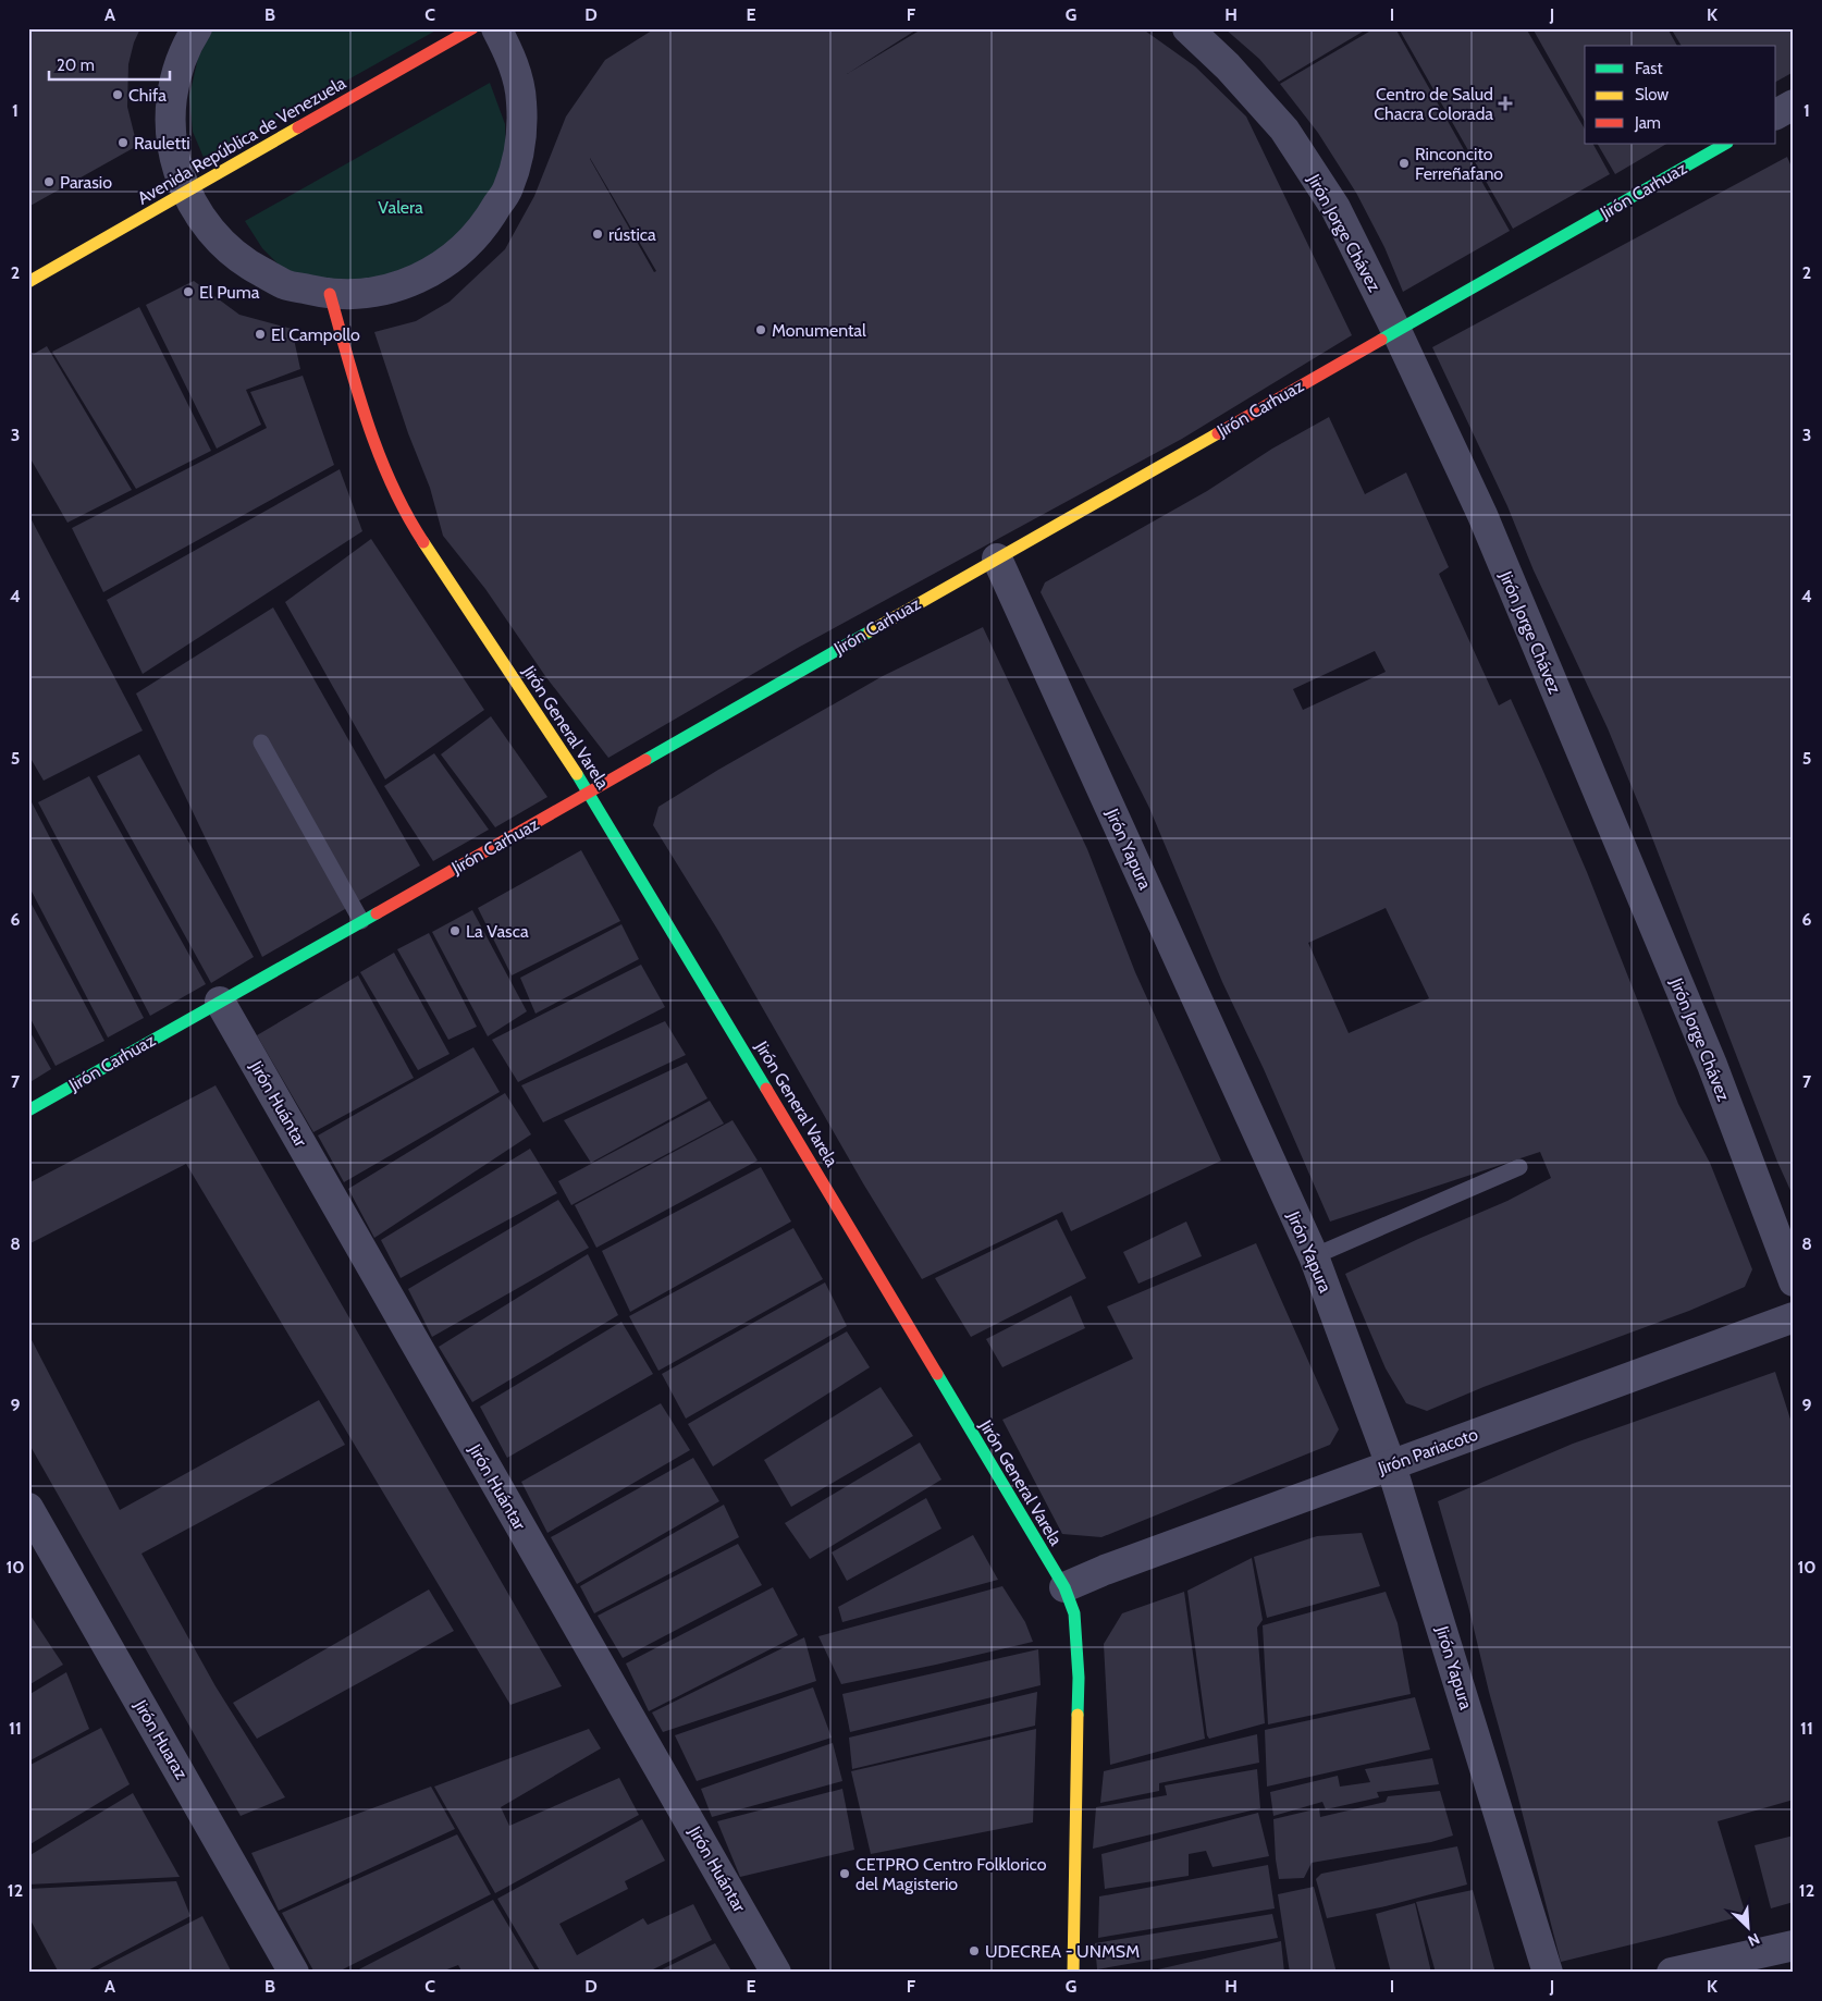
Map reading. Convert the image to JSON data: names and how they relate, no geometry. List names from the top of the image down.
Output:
{
  "streets": {
    "street": [
      "Avenida República de Venezuela",
      "Jirón Carhuaz",
      "Jirón Jorge Chávez",
      "Jirón General Varela",
      "Jirón Yapura",
      "Jirón Huántar",
      "Jirón Pariacoto",
      "Jirón Huaraz"
    ]
  },
  "crossings": [
    ["Jirón Carhuaz", "Jirón Jorge Chávez"],
    ["Jirón Carhuaz", "Jirón General Varela"],
    ["Jirón Carhuaz", "Jirón Yapura"],
    ["Jirón Carhuaz", "Jirón Huántar"],
    ["Jirón General Varela", "Jirón Pariacoto"],
    ["Jirón Yapura", "Jirón Pariacoto"]
  ],
  "parks": ["Valera"],
  "places": {
    "other": [
      "Chifa",
      "Rauletti",
      "Rinconcito Ferreñafano",
      "Parasio",
      "rústica",
      "El Puma",
      "Monumental",
      "El Campollo",
      "La Vasca",
      "CETPRO Centro Folklorico del Magisterio",
      "UDECREA - UNMSM"
    ],
    "health": ["Centro de Salud Chacra Colorada"]
  },
  "legend": ["Fast", "Slow", "Jam"],
  "scale_bar": "20 m",
  "north": "bottom right",
  "grid": {
    "columns": [
      "A",
      "B",
      "C",
      "D",
      "E",
      "F",
      "G",
      "H",
      "I",
      "J",
      "K"
    ],
    "rows": [
      "1",
      "2",
      "3",
      "4",
      "5",
      "6",
      "7",
      "8",
      "9",
      "10",
      "11",
      "12"
    ]
  }
}
